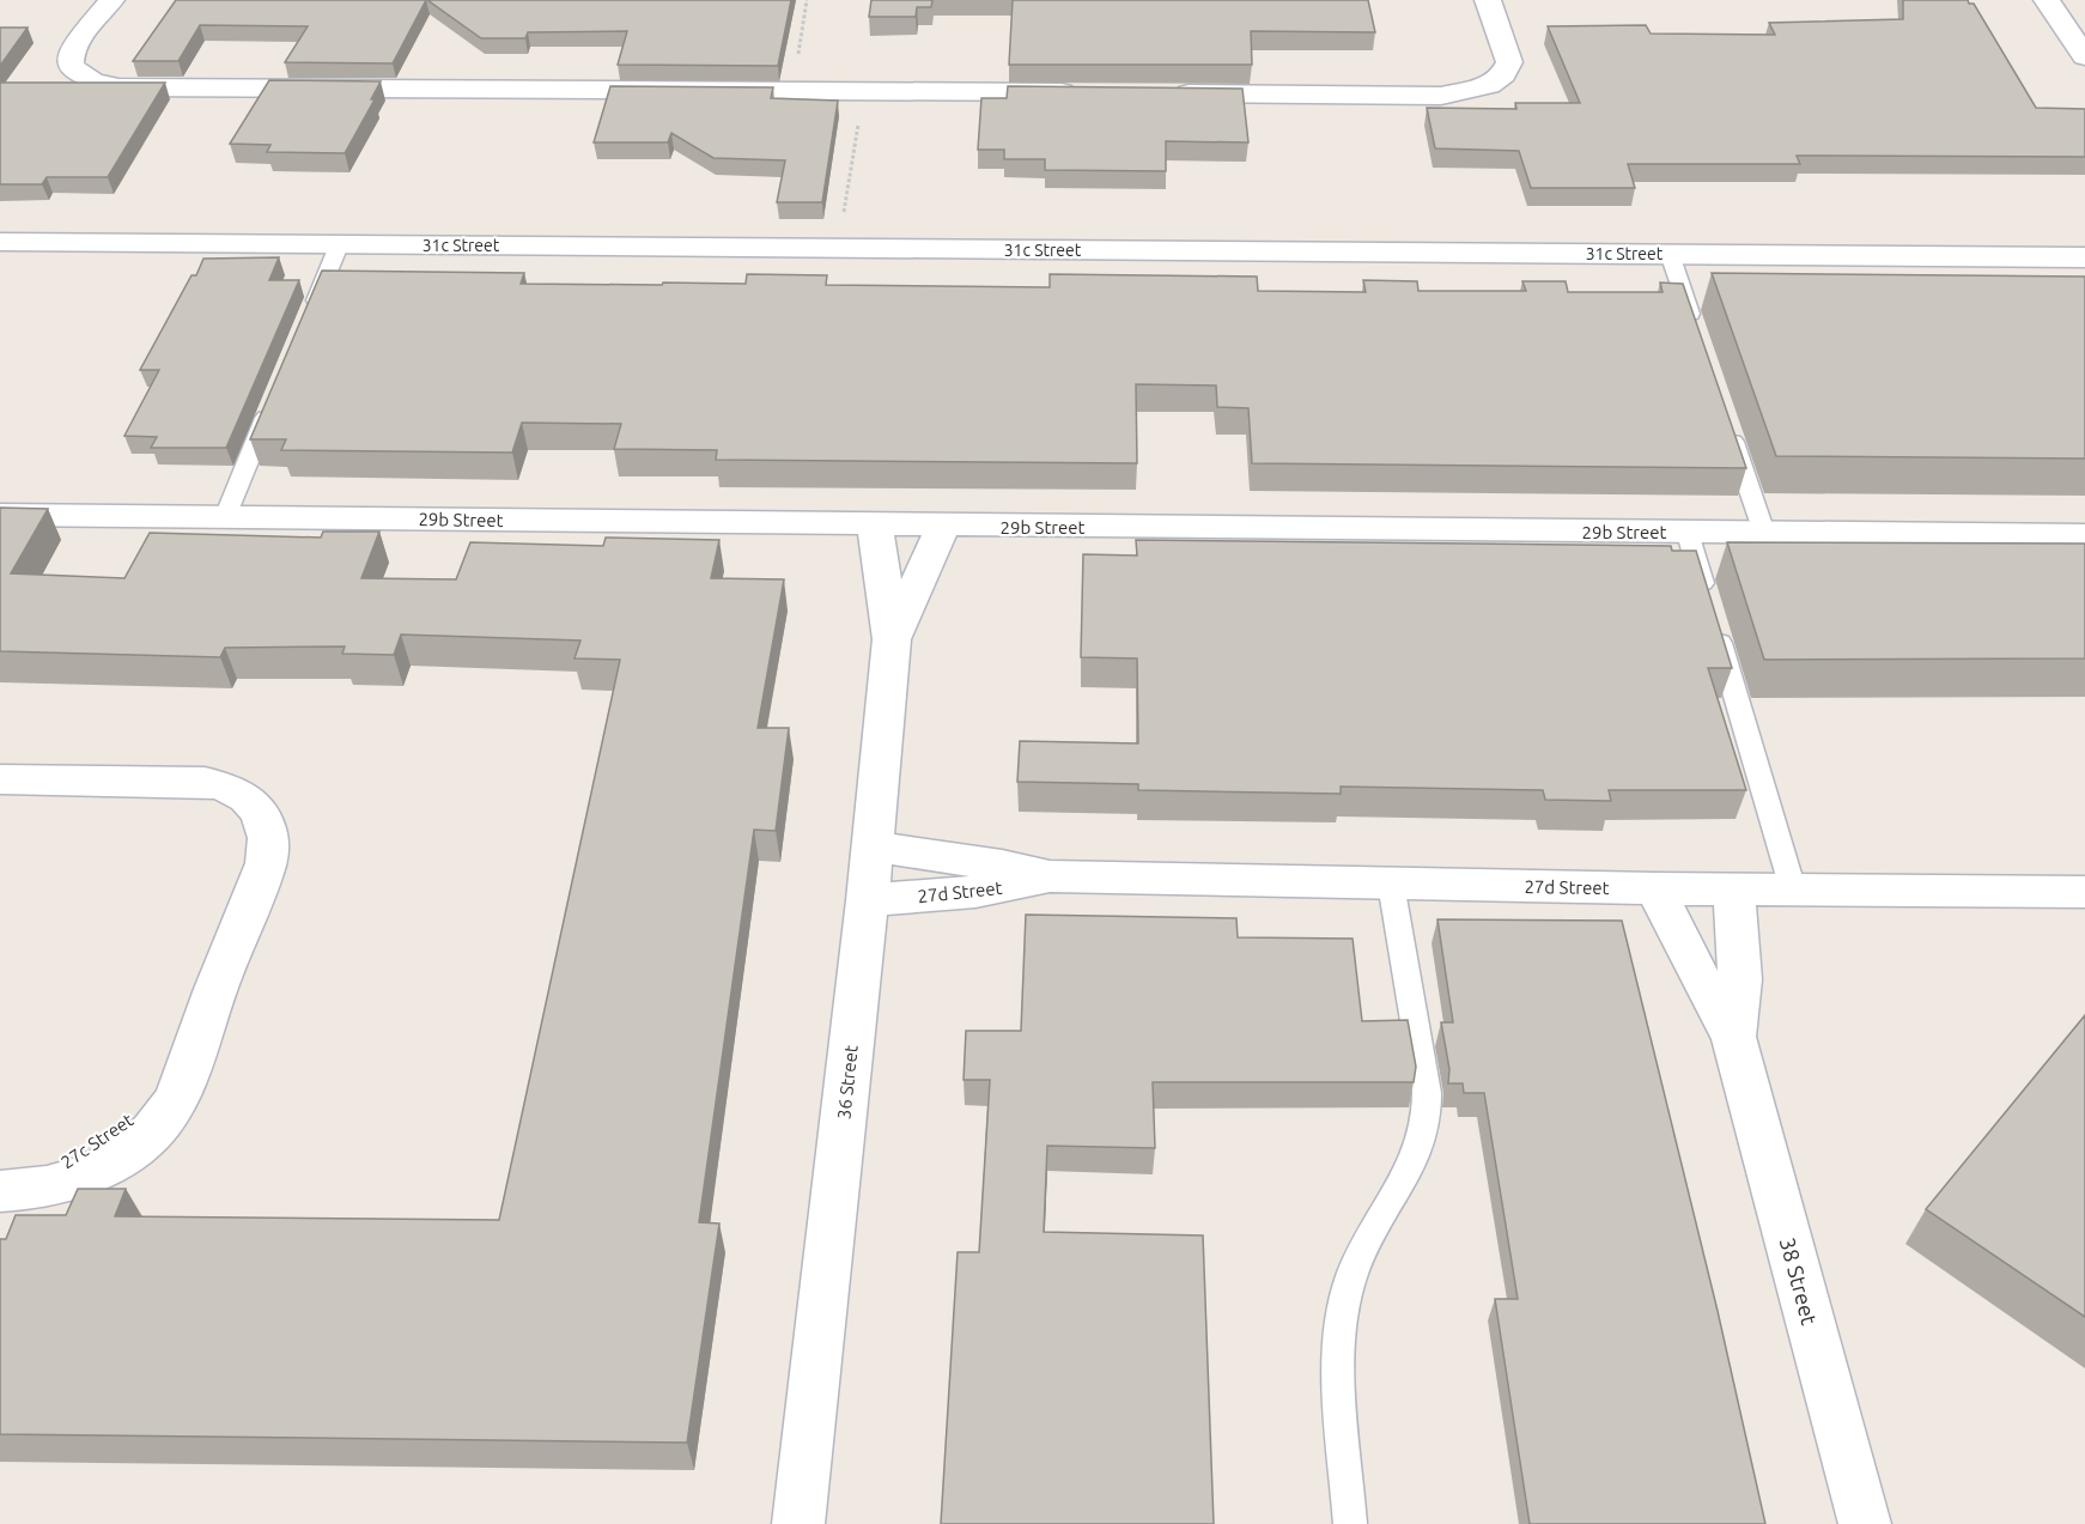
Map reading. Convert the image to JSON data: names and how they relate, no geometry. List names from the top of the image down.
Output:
{
  "streets": {
    "street": [
      "31c Street",
      "29b Street",
      "27d Street",
      "36 Street",
      "27c Street",
      "38 Street"
    ]
  },
  "crossings": [
    ["29b Street", "36 Street"],
    ["27d Street", "36 Street"],
    ["27d Street", "38 Street"]
  ]
}
